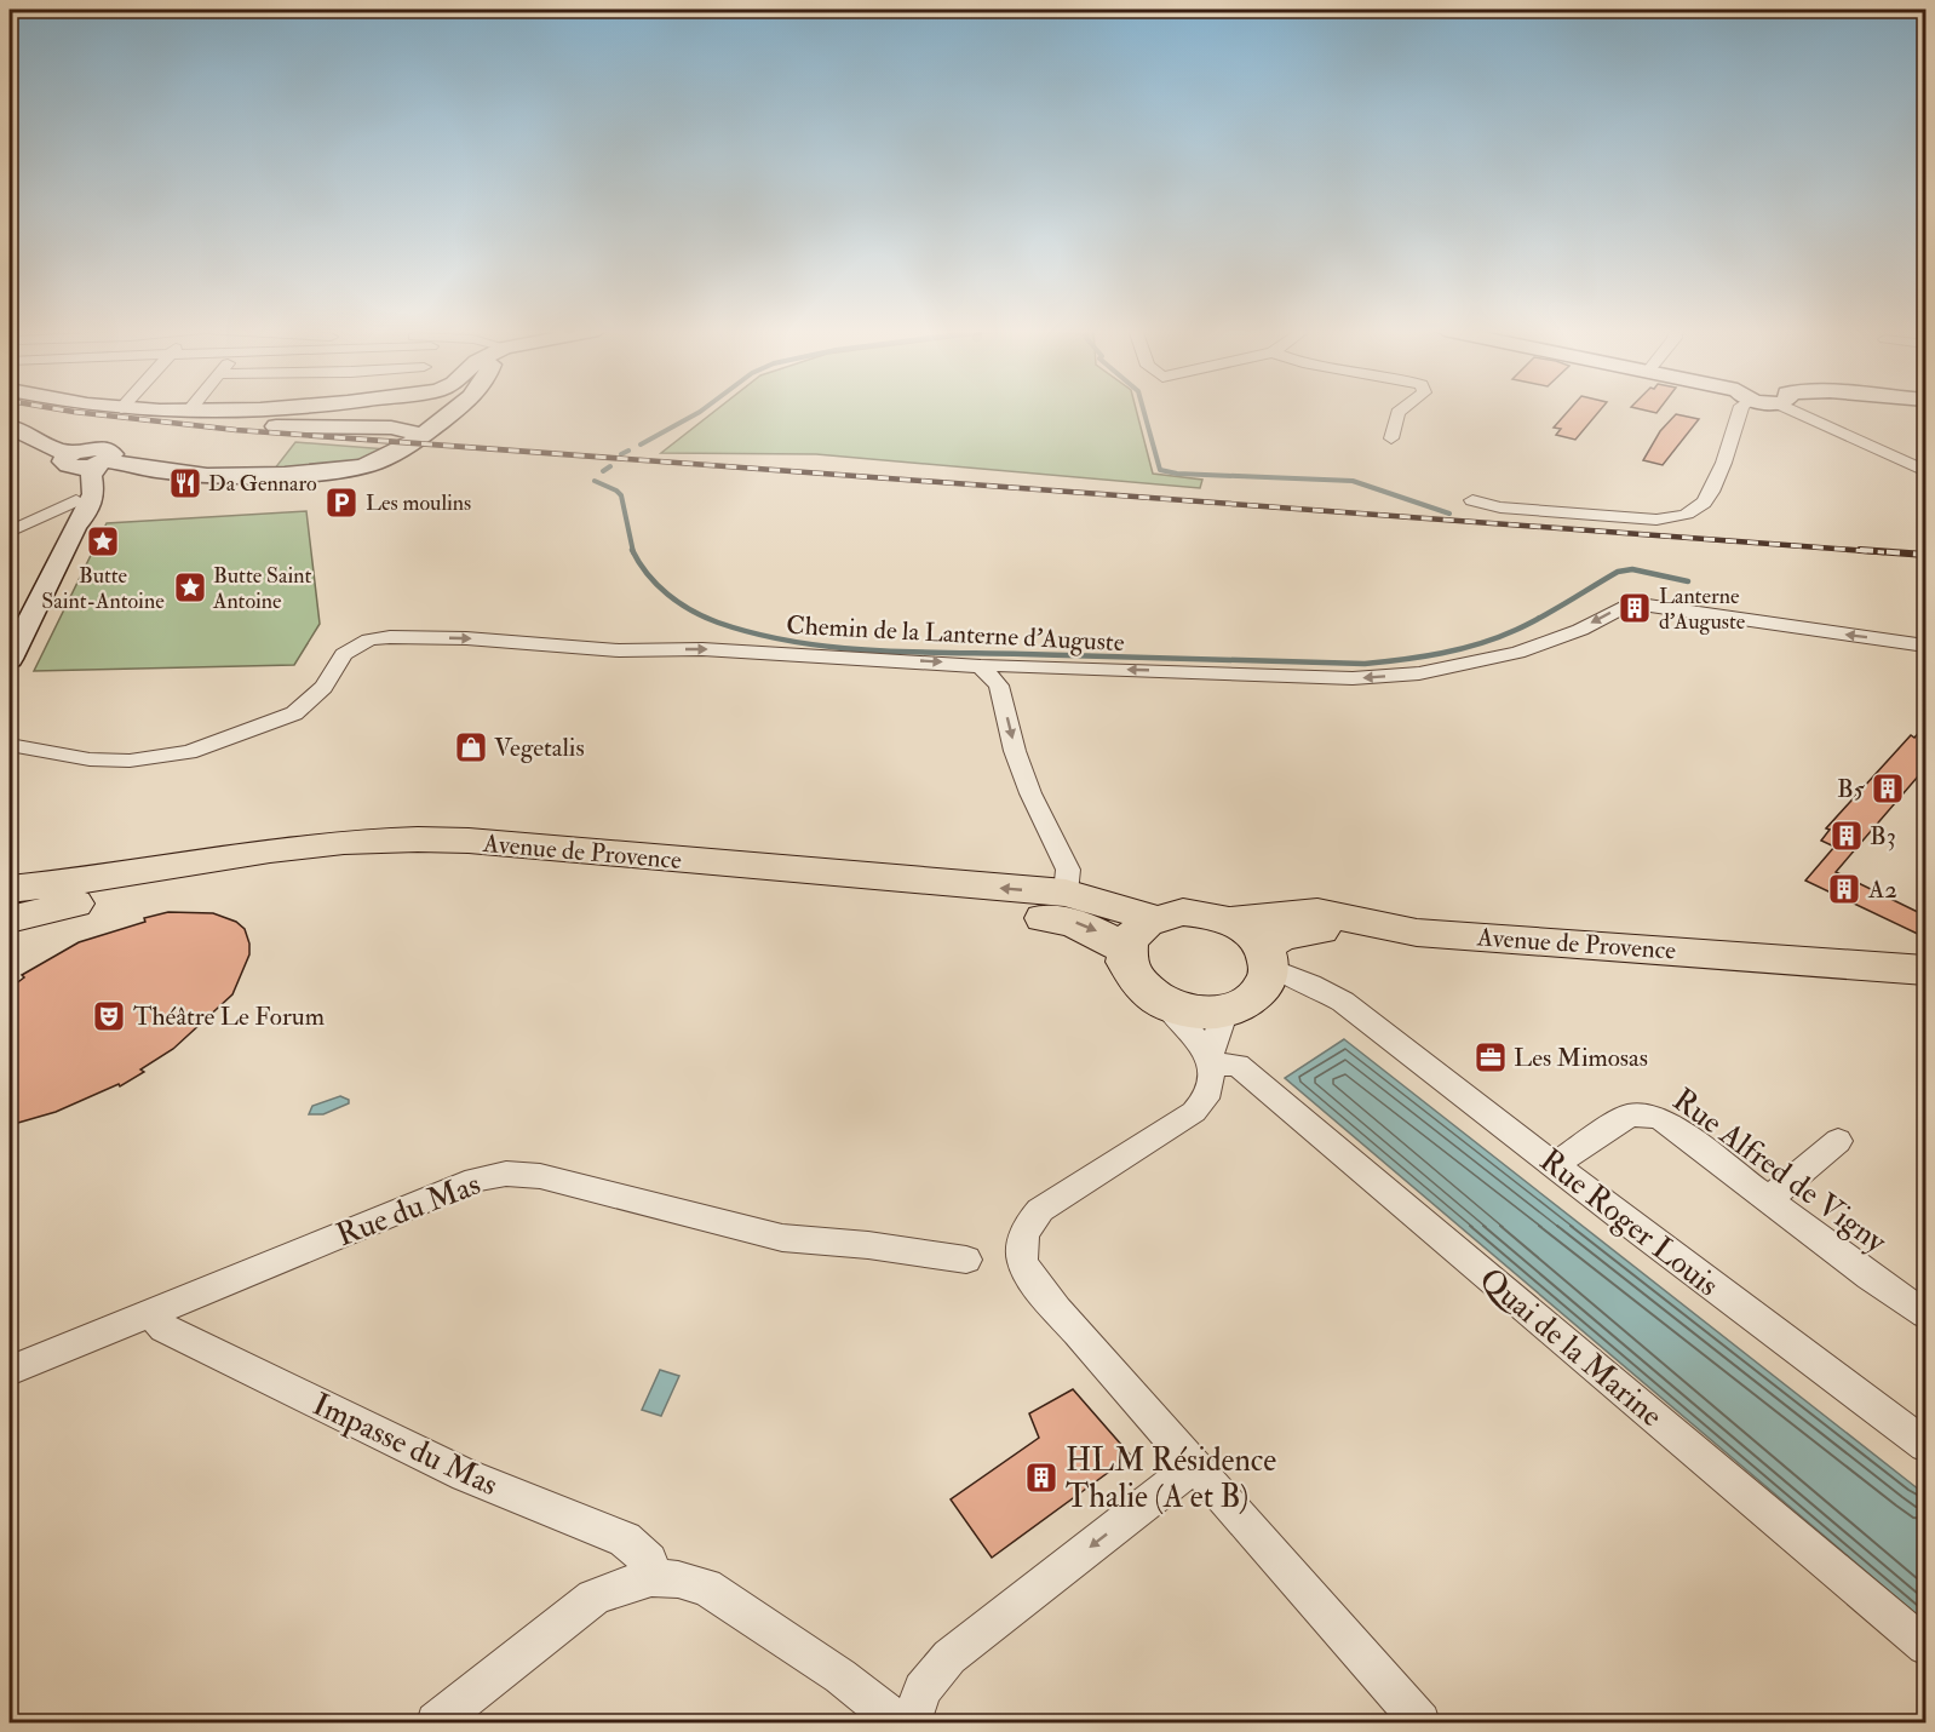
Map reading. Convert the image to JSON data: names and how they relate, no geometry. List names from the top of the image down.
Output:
{
  "streets": {
    "main road": ["Avenue de Provence"],
    "street": [
      "Chemin de la Lanterne d'Auguste",
      "Rue Alfred de Vigny",
      "Rue du Mas",
      "Rue Roger Louis",
      "Quai de la Marine",
      "Impasse du Mas"
    ]
  },
  "crossings": [
    ["Avenue de Provence", "Rue Roger Louis"],
    ["Rue Alfred de Vigny", "Rue Roger Louis"],
    ["Rue du Mas", "Impasse du Mas"]
  ],
  "places": {
    "restaurant": ["Da Gennaro"],
    "parking": ["Les moulins"],
    "place": ["Butte Saint-Antoine", "Butte Saint Antoine"],
    "building": [
      "Lanterne d'Auguste",
      "B5",
      "B3",
      "A2",
      "HLM Résidence Thalie (A et B)"
    ],
    "shop": ["Vegetalis"],
    "theatre": ["Théâtre Le Forum"],
    "office": ["Les Mimosas"]
  }
}
